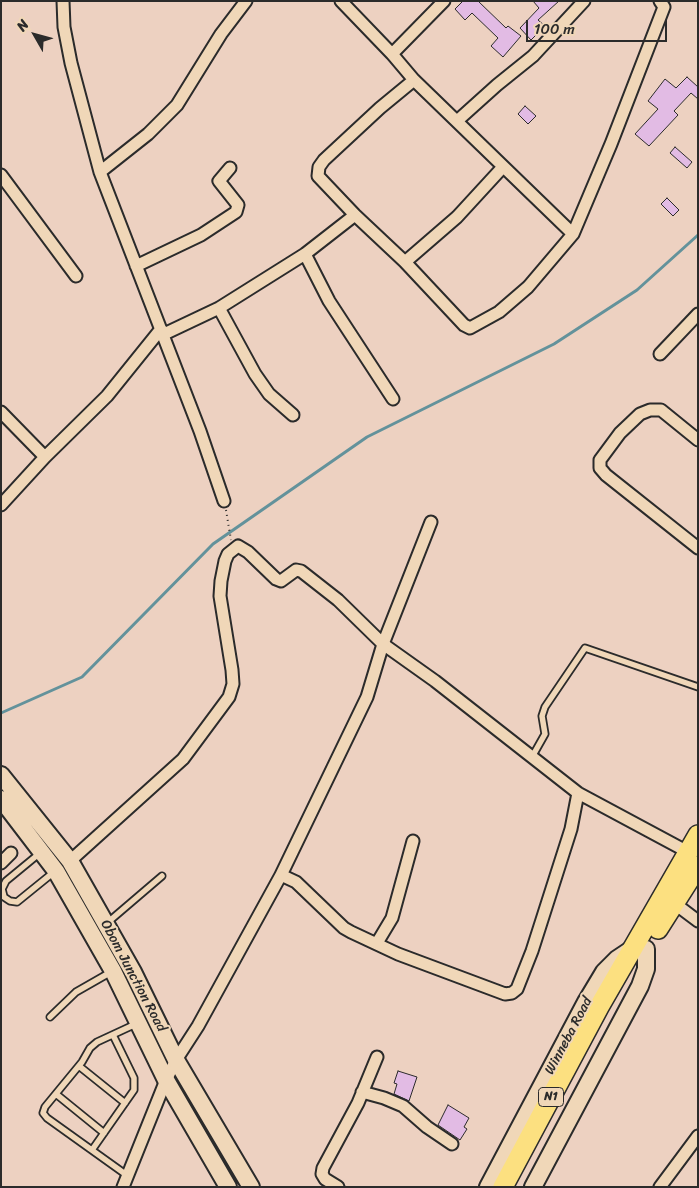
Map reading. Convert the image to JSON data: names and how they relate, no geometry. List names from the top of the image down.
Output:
{
  "streets": {
    "highway": ["Winneba Road", "N1"],
    "main road": ["Obom Junction Road"]
  },
  "scale_bar": "100 m",
  "north": "top left"
}
